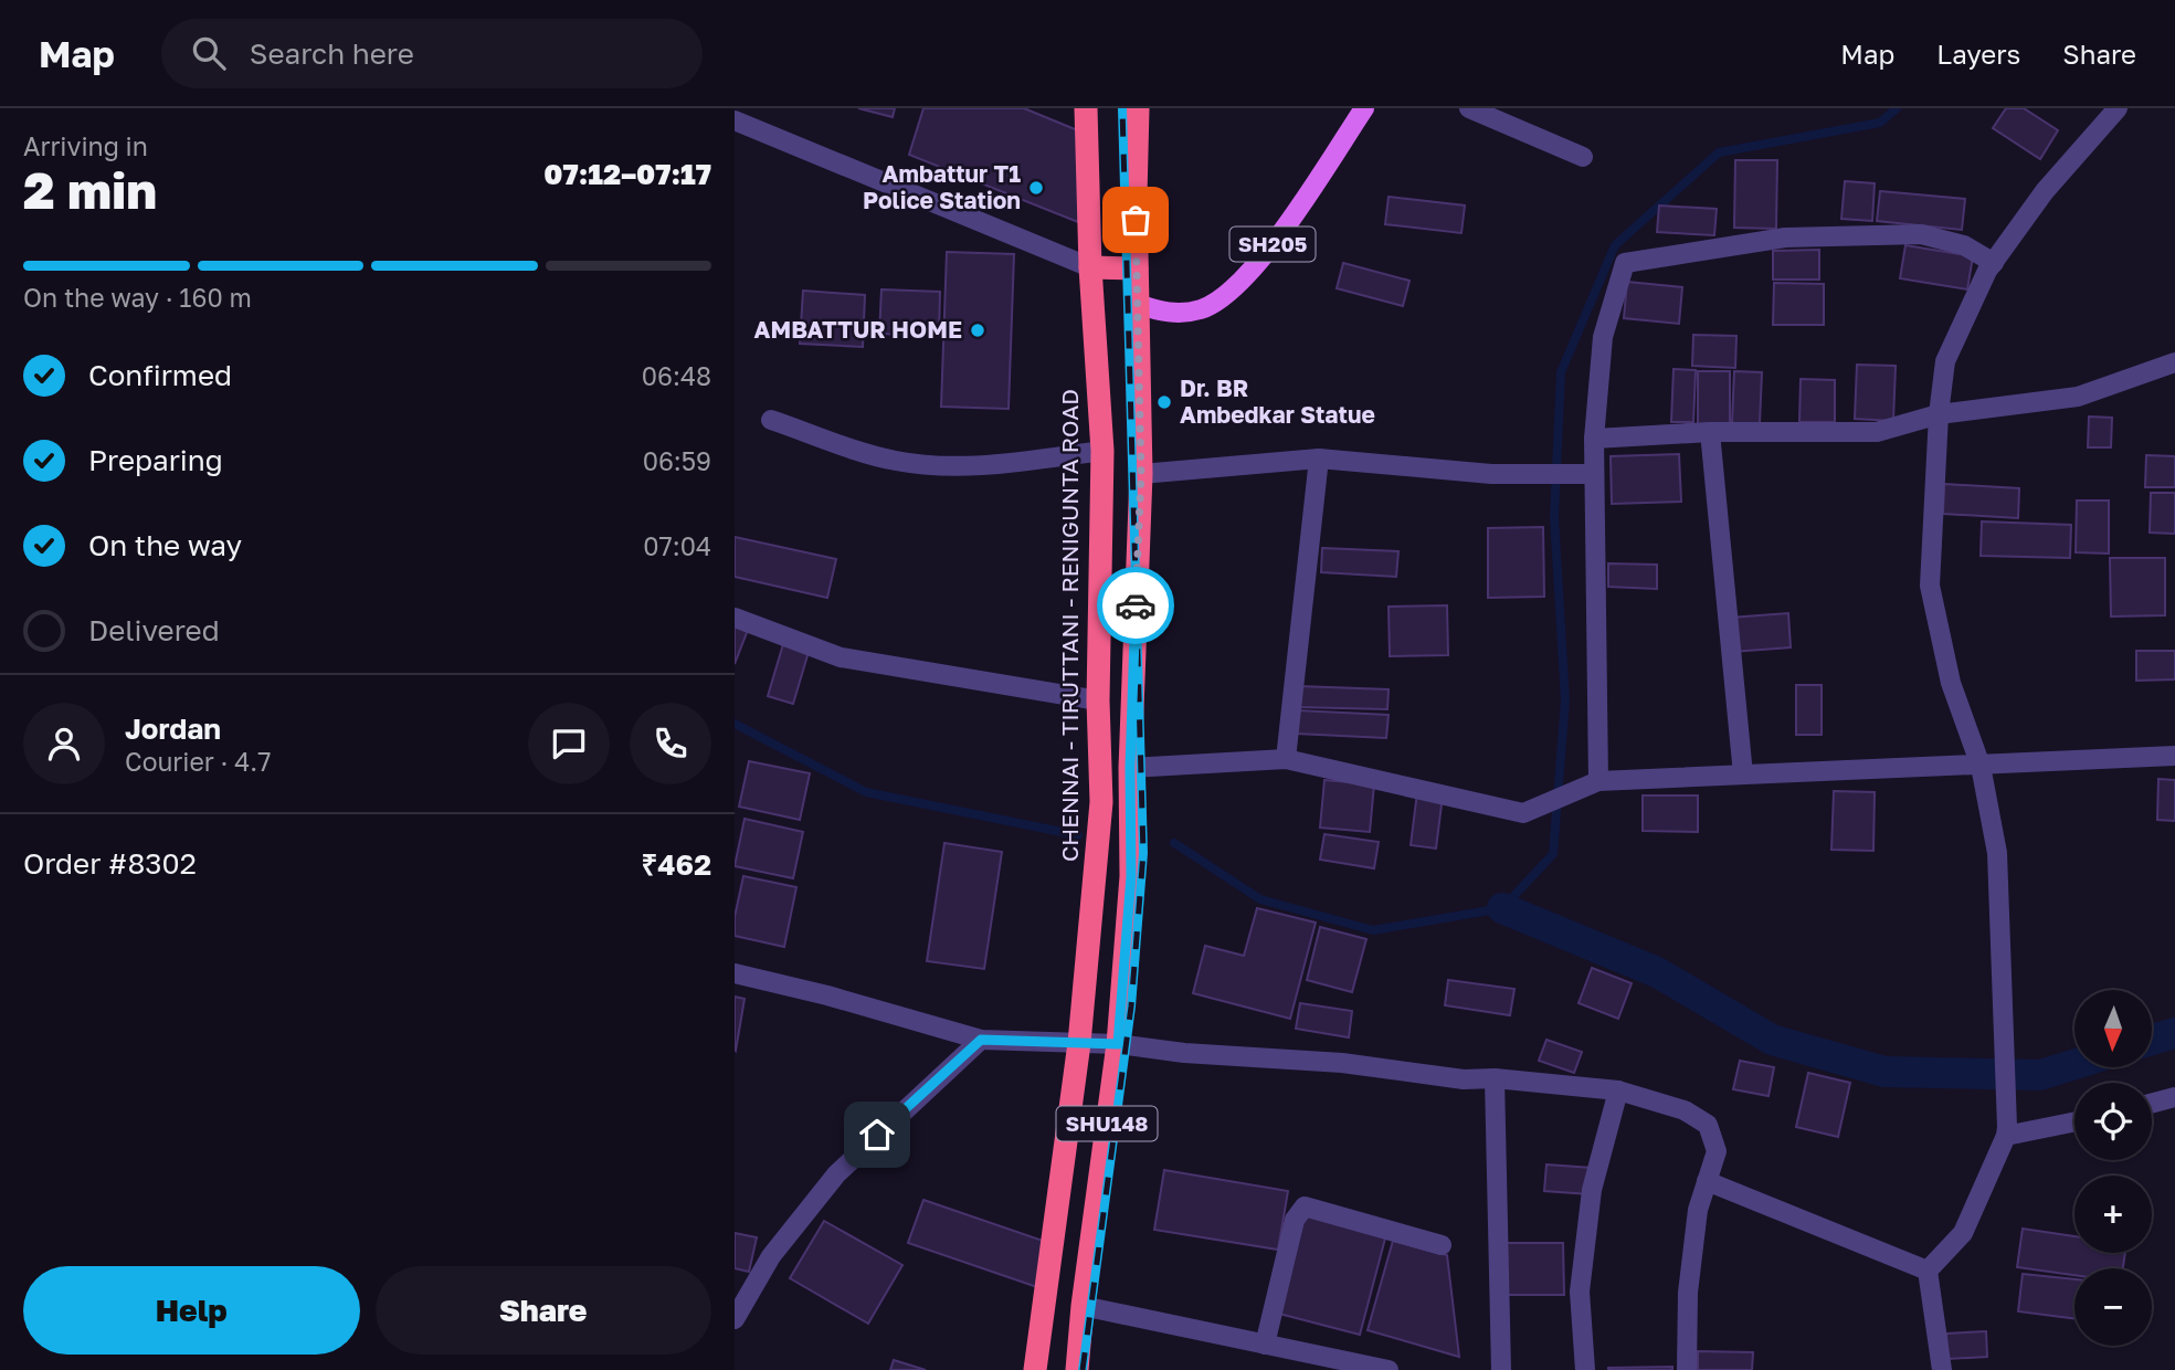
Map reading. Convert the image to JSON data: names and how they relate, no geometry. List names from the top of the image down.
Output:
{
  "streets": {
    "highway": ["CHENNAI - TIRUTTANI - RENIGUNTA ROAD", "SHU148"],
    "main road": ["SH205"]
  },
  "crossings": [
    ["SH205", "SHU148"]
  ],
  "places": ["Ambattur T1 Police Station", "AMBATTUR HOME", "Dr. BR Ambedkar Statue"],
  "north": "bottom",
  "page": {
    "header": "Map",
    "search": "Search here",
    "nav": ["Map", "Layers", "Share"],
    "heading": ["2 min", "Arriving in", "07:12–07:17"],
    "panel": [
      "Jordan",
      "Courier · 4.7",
      "Order #8302",
      "₹462"
    ],
    "bar": "On the way · 160 m",
    "list": [
      ["Confirmed", "06:48"],
      ["Preparing", "06:59"],
      ["On the way", "07:04"],
      "Delivered"
    ],
    "map_buttons": ["+", "−"],
    "buttons": ["Help", "Share"]
  }
}
